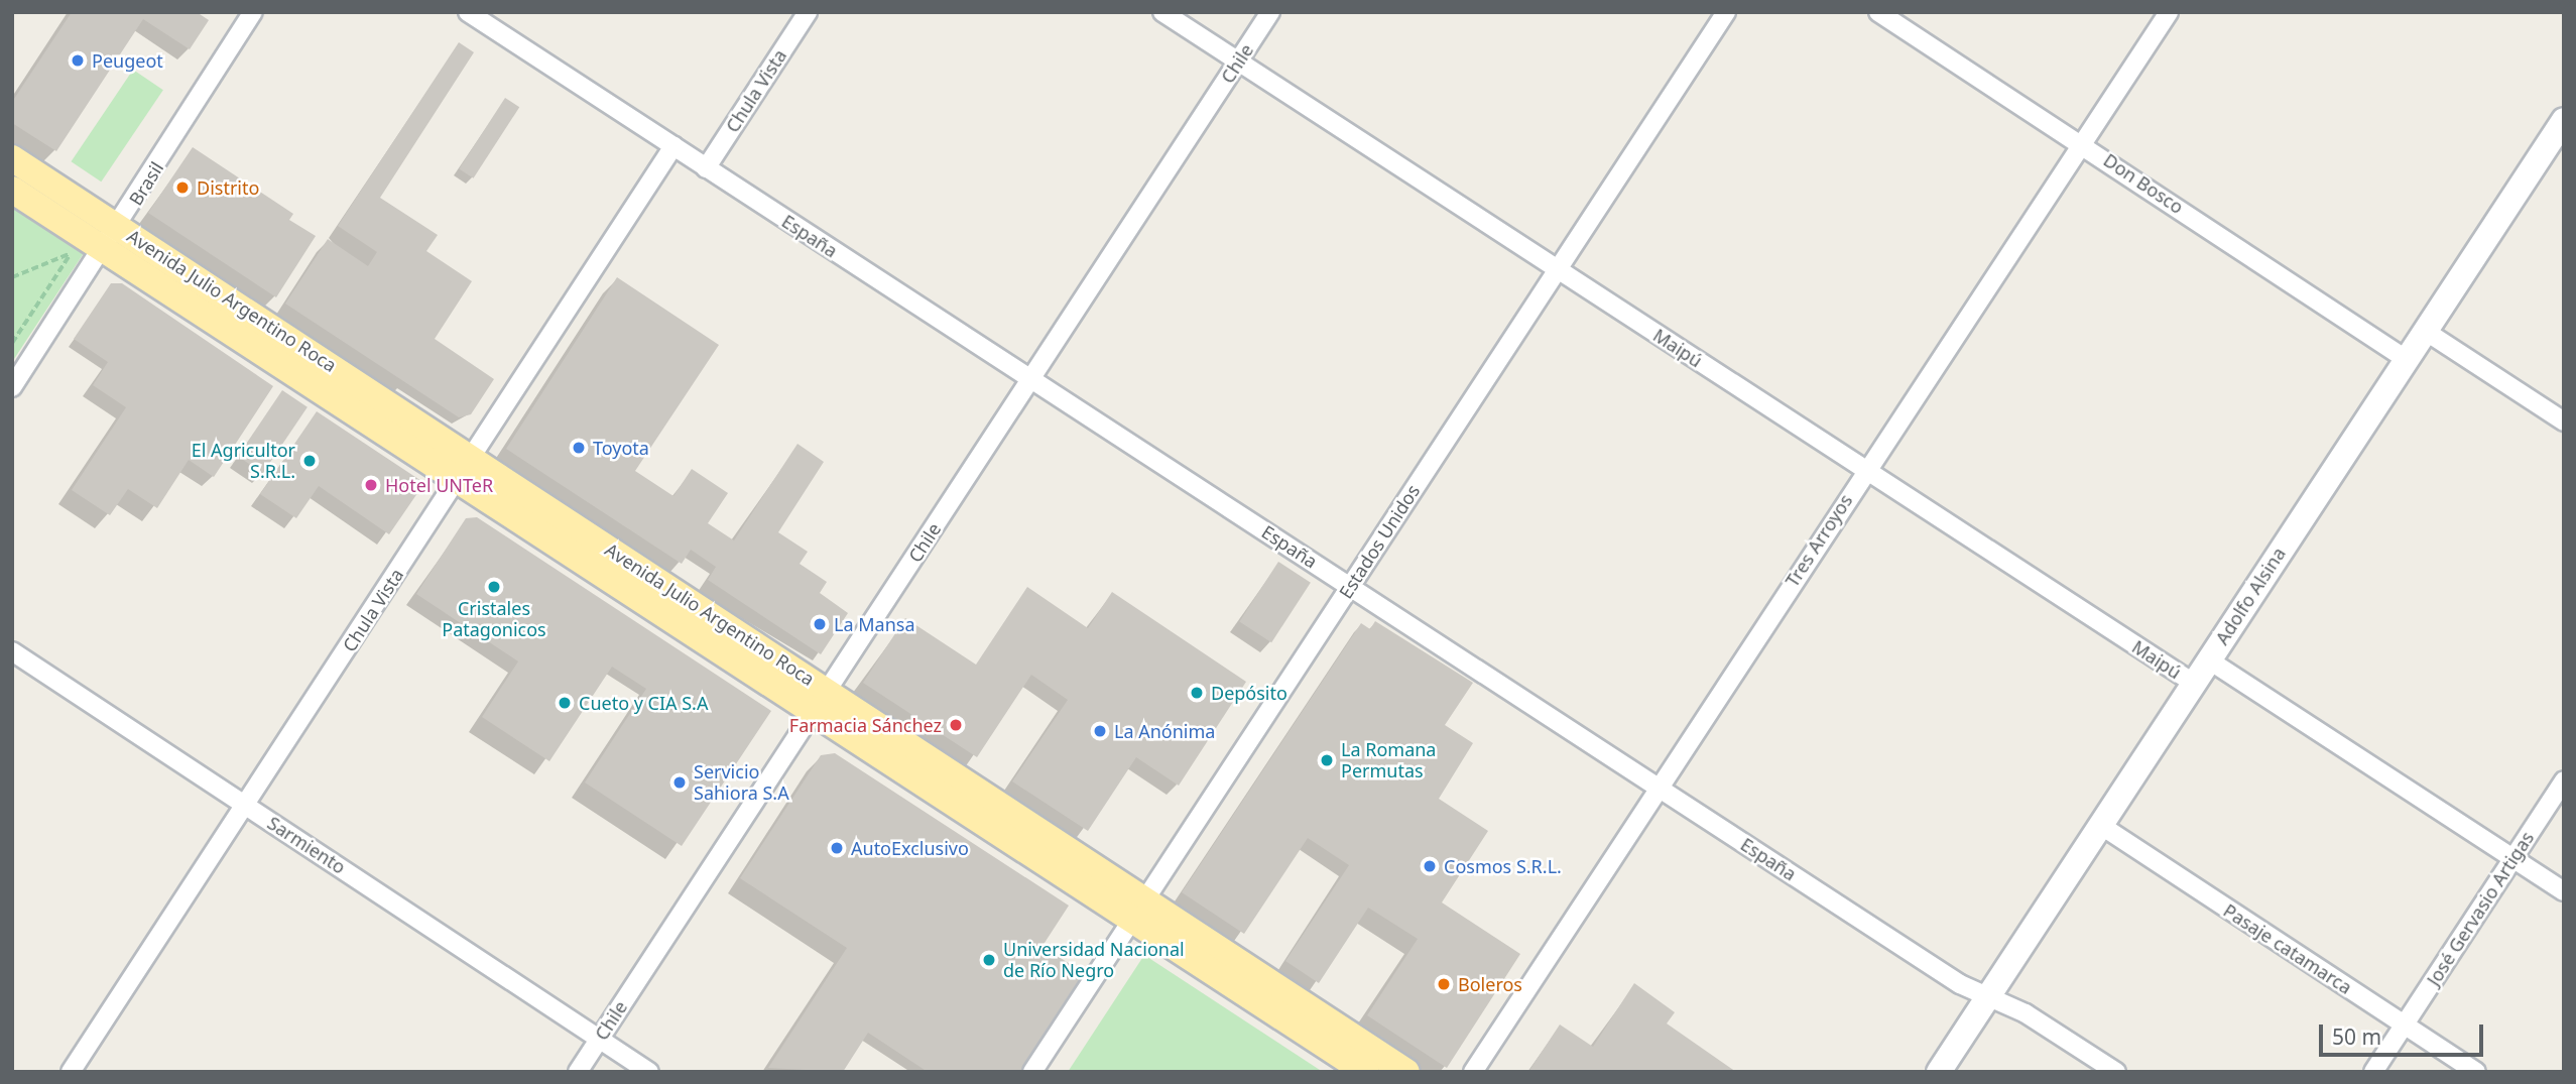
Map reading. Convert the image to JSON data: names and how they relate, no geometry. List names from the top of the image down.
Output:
{
  "streets": {
    "main road": ["Avenida Julio Argentino Roca", "Adolfo Alsina"],
    "street": [
      "Chile",
      "Chula Vista",
      "Brasil",
      "Don Bosco",
      "España",
      "Maipú",
      "Tres Arroyos",
      "Estados Unidos",
      "Sarmiento",
      "José Gervasio Artigas",
      "Pasaje catamarca"
    ]
  },
  "crossings": [
    ["Chile", "España"],
    ["Chile", "Avenida Julio Argentino Roca"],
    ["Chile", "Maipú"],
    ["Chile", "Sarmiento"],
    ["Chula Vista", "España"],
    ["Chula Vista", "Avenida Julio Argentino Roca"],
    ["Chula Vista", "Sarmiento"],
    ["Brasil", "Avenida Julio Argentino Roca"],
    ["Don Bosco", "Tres Arroyos"],
    ["Don Bosco", "Adolfo Alsina"],
    ["España", "Tres Arroyos"],
    ["España", "Estados Unidos"],
    ["España", "Adolfo Alsina"],
    ["Avenida Julio Argentino Roca", "Estados Unidos"],
    ["Maipú", "Tres Arroyos"],
    ["Maipú", "Estados Unidos"],
    ["Maipú", "Adolfo Alsina"],
    ["Maipú", "José Gervasio Artigas"],
    ["Adolfo Alsina", "Pasaje catamarca"],
    ["José Gervasio Artigas", "Pasaje catamarca"]
  ],
  "places": [
    "Peugeot",
    "Distrito",
    "Toyota",
    "El Agricultor S.R.L.",
    "Hotel UNTeR",
    "Cristales Patagonicos",
    "La Mansa",
    "Depósito",
    "Cueto y CIA S.A",
    "Farmacia Sánchez",
    "La Anónima",
    "La Romana Permutas",
    "Servicio Sahiora S.A",
    "AutoExclusivo",
    "Cosmos S.R.L.",
    "Universidad Nacional de Río Negro",
    "Boleros"
  ],
  "scale_bar": "50 m"
}
